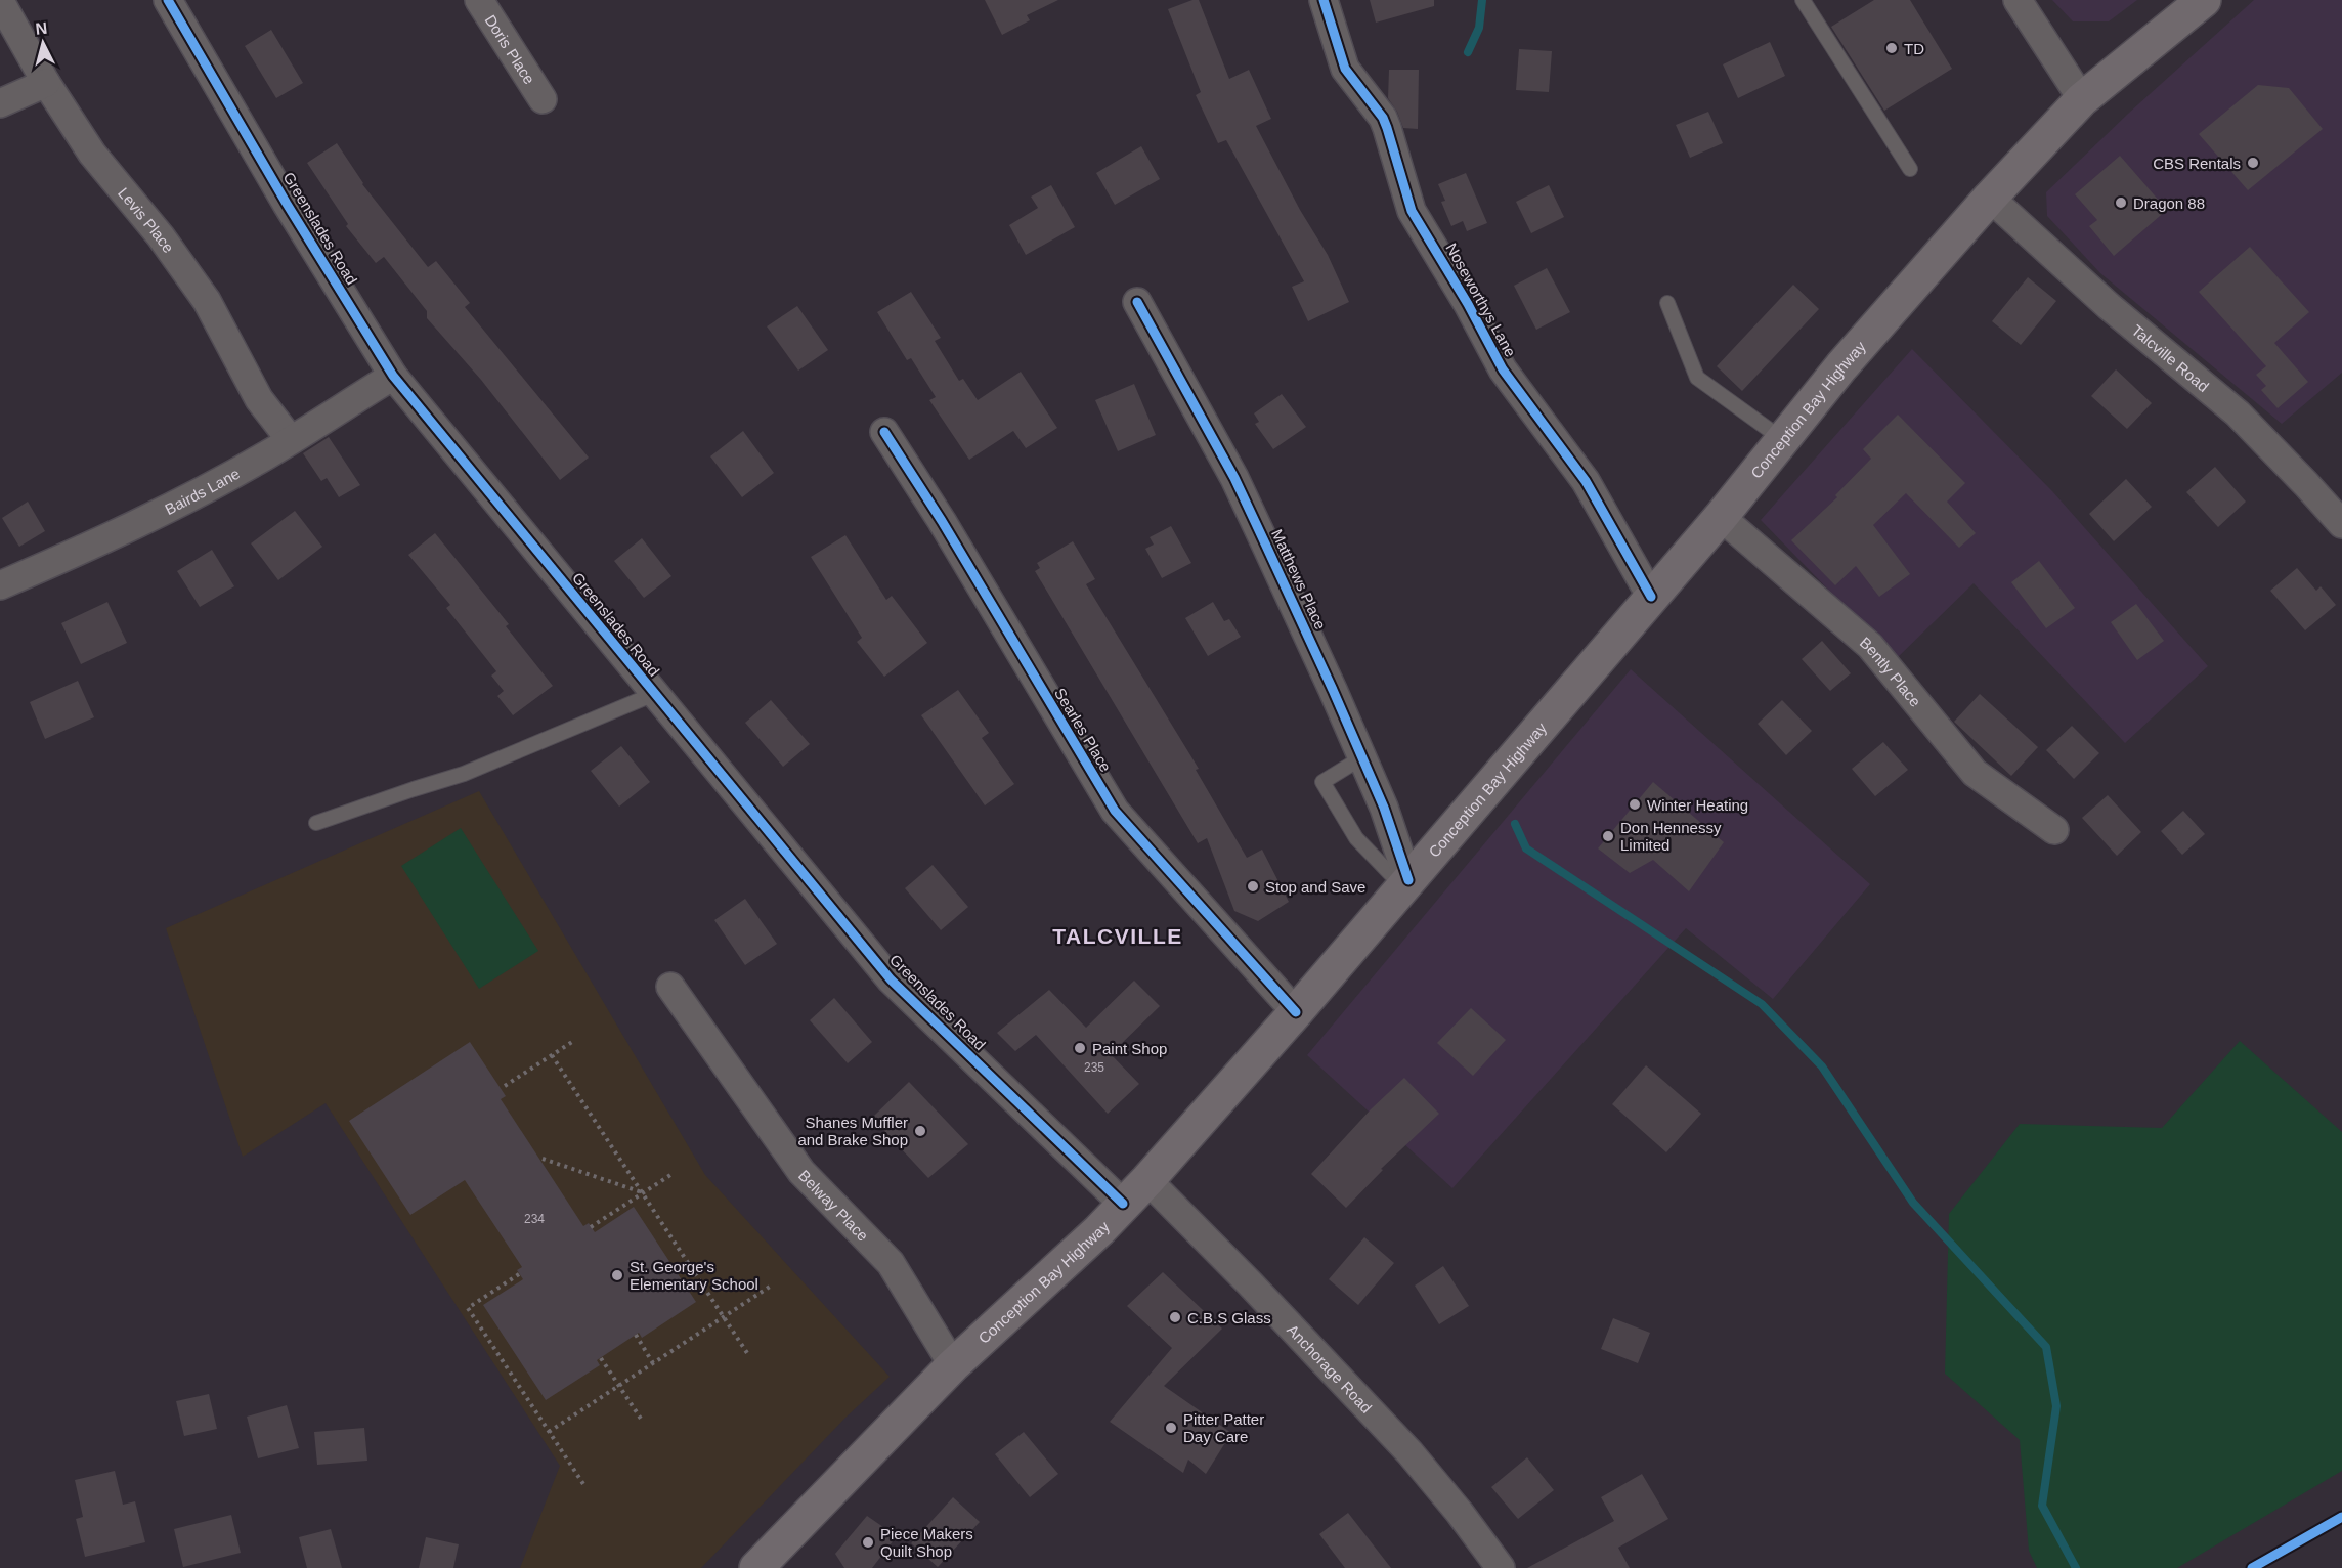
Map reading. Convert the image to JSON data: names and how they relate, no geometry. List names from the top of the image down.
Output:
{
  "streets": {
    "main road": ["Conception Bay Highway"],
    "street": [
      "Doris Place",
      "Levis Place",
      "Greenslades Road",
      "Noseworthys Lane",
      "Talcville Road",
      "Bairds Lane",
      "Matthews Place",
      "Bently Place",
      "Searles Place",
      "Belway Place",
      "Anchorage Road"
    ]
  },
  "crossings": [
    ["Levis Place", "Bairds Lane"],
    ["Greenslades Road", "Conception Bay Highway"],
    ["Greenslades Road", "Bairds Lane"],
    ["Noseworthys Lane", "Conception Bay Highway"],
    ["Talcville Road", "Conception Bay Highway"],
    ["Conception Bay Highway", "Matthews Place"],
    ["Conception Bay Highway", "Bently Place"],
    ["Conception Bay Highway", "Searles Place"],
    ["Conception Bay Highway", "Belway Place"],
    ["Conception Bay Highway", "Anchorage Road"]
  ],
  "districts": ["TALCVILLE"],
  "places": [
    "TD",
    "CBS Rentals",
    "Dragon 88",
    "Winter Heating",
    "Don Hennessy Limited",
    "Stop and Save",
    "Paint Shop",
    "Shanes Muffler and Brake Shop",
    "St. George's Elementary School",
    "C.B.S Glass",
    "Pitter Patter Day Care",
    "Piece Makers Quilt Shop"
  ],
  "house_numbers": ["235", "234"],
  "north": "top"
}
